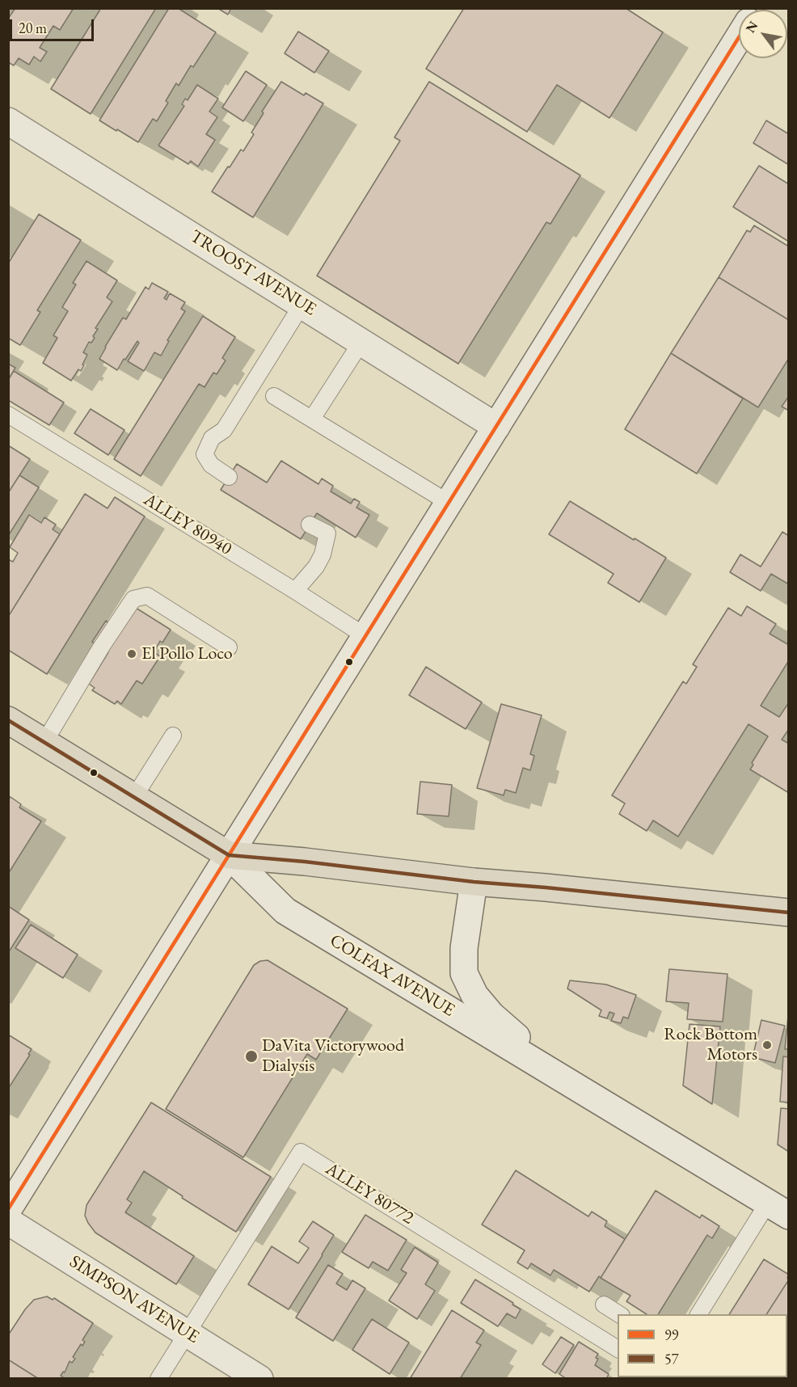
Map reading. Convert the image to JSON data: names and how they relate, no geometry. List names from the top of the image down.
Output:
{
  "streets": {
    "main road": ["TROOST AVENUE", "COLFAX AVENUE", "SIMPSON AVENUE"],
    "lane": ["ALLEY 80940", "ALLEY 80772"]
  },
  "crossings": [
    ["ALLEY 80772", "SIMPSON AVENUE"]
  ],
  "places": ["El Pollo Loco", "Rock Bottom Motors", "DaVita Victorywood Dialysis"],
  "lines": ["transit line 99", "transit line 57"],
  "legend": ["99", "57"],
  "scale_bar": "20 m",
  "north": "top left"
}
